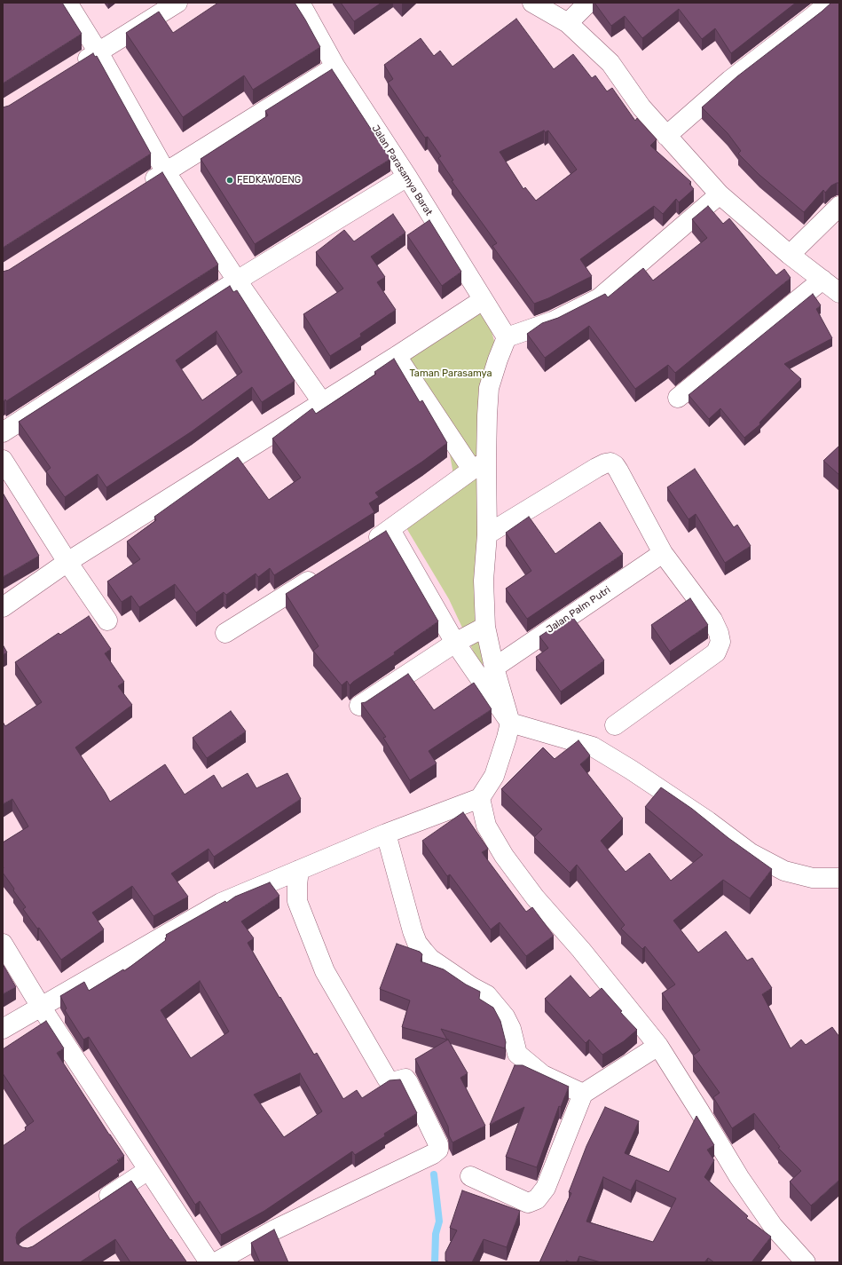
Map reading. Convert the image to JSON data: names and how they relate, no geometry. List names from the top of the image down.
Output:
{
  "streets": {
    "street": ["Jalan Parasamya Barat", "Jalan Palm Putri"]
  },
  "parks": ["Taman Parasamya"],
  "places": ["FEDKAWOENG"]
}
